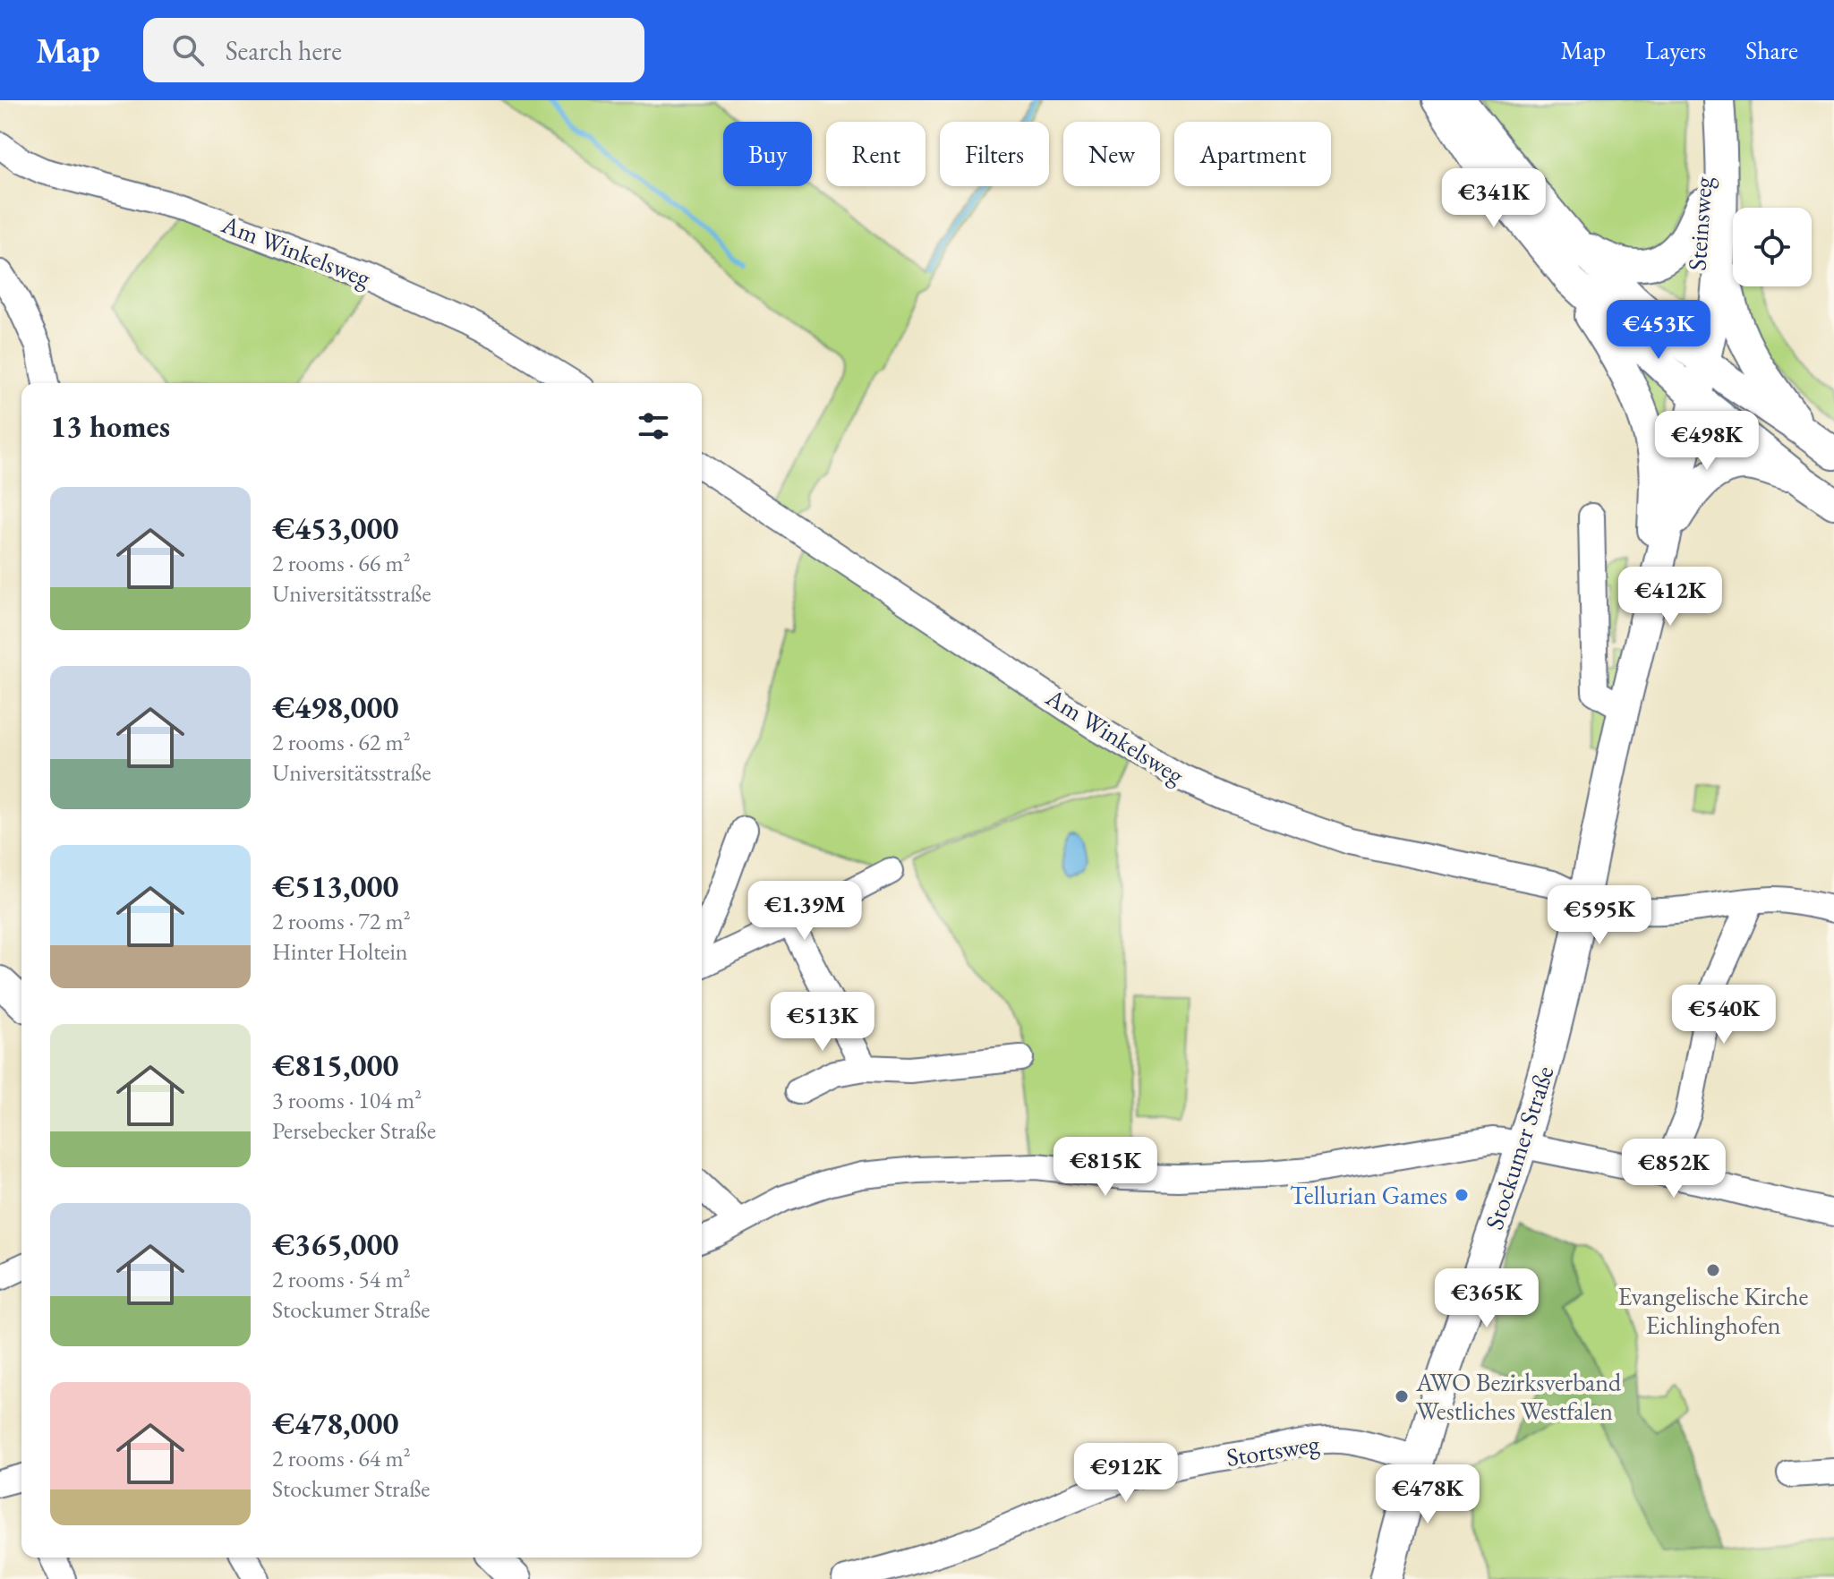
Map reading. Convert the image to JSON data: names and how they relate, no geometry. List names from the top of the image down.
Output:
{
  "streets": {
    "main road": ["Steinsweg", "Stockumer Straße"],
    "street": ["Am Winkelsweg", "Stortsweg"]
  },
  "crossings": [
    ["Steinsweg", "Stockumer Straße"],
    ["Am Winkelsweg", "Stockumer Straße"],
    ["Stockumer Straße", "Stortsweg"]
  ],
  "places": ["Tellurian Games", "Evangelische Kirche Eichlinghofen", "AWO Bezirksverband Westliches Westfalen"],
  "page": {
    "header": "Map",
    "search": "Search here",
    "nav": ["Map", "Layers", "Share"],
    "chip": [
      "Buy",
      "Rent",
      "Filters",
      "New",
      "Apartment"
    ],
    "price": [
      "€341K",
      "€453K",
      "€498K",
      "€412K",
      "€1.39M",
      "€595K",
      "€540K",
      "€513K",
      "€815K",
      "€852K",
      "€365K",
      "€912K",
      "€478K"
    ],
    "heading": "13 homes",
    "list": [
      {
        "name": "€453,000",
        "note": "2 rooms · 66 m² · Universitätsstraße"
      },
      {
        "name": "€498,000",
        "note": "2 rooms · 62 m² · Universitätsstraße"
      },
      {
        "name": "€513,000",
        "note": "2 rooms · 72 m² · Hinter Holtein"
      },
      {
        "name": "€815,000",
        "note": "3 rooms · 104 m² · Persebecker Straße"
      },
      {
        "name": "€365,000",
        "note": "2 rooms · 54 m² · Stockumer Straße"
      },
      {
        "name": "€478,000",
        "note": "2 rooms · 64 m² · Stockumer Straße"
      }
    ]
  }
}
